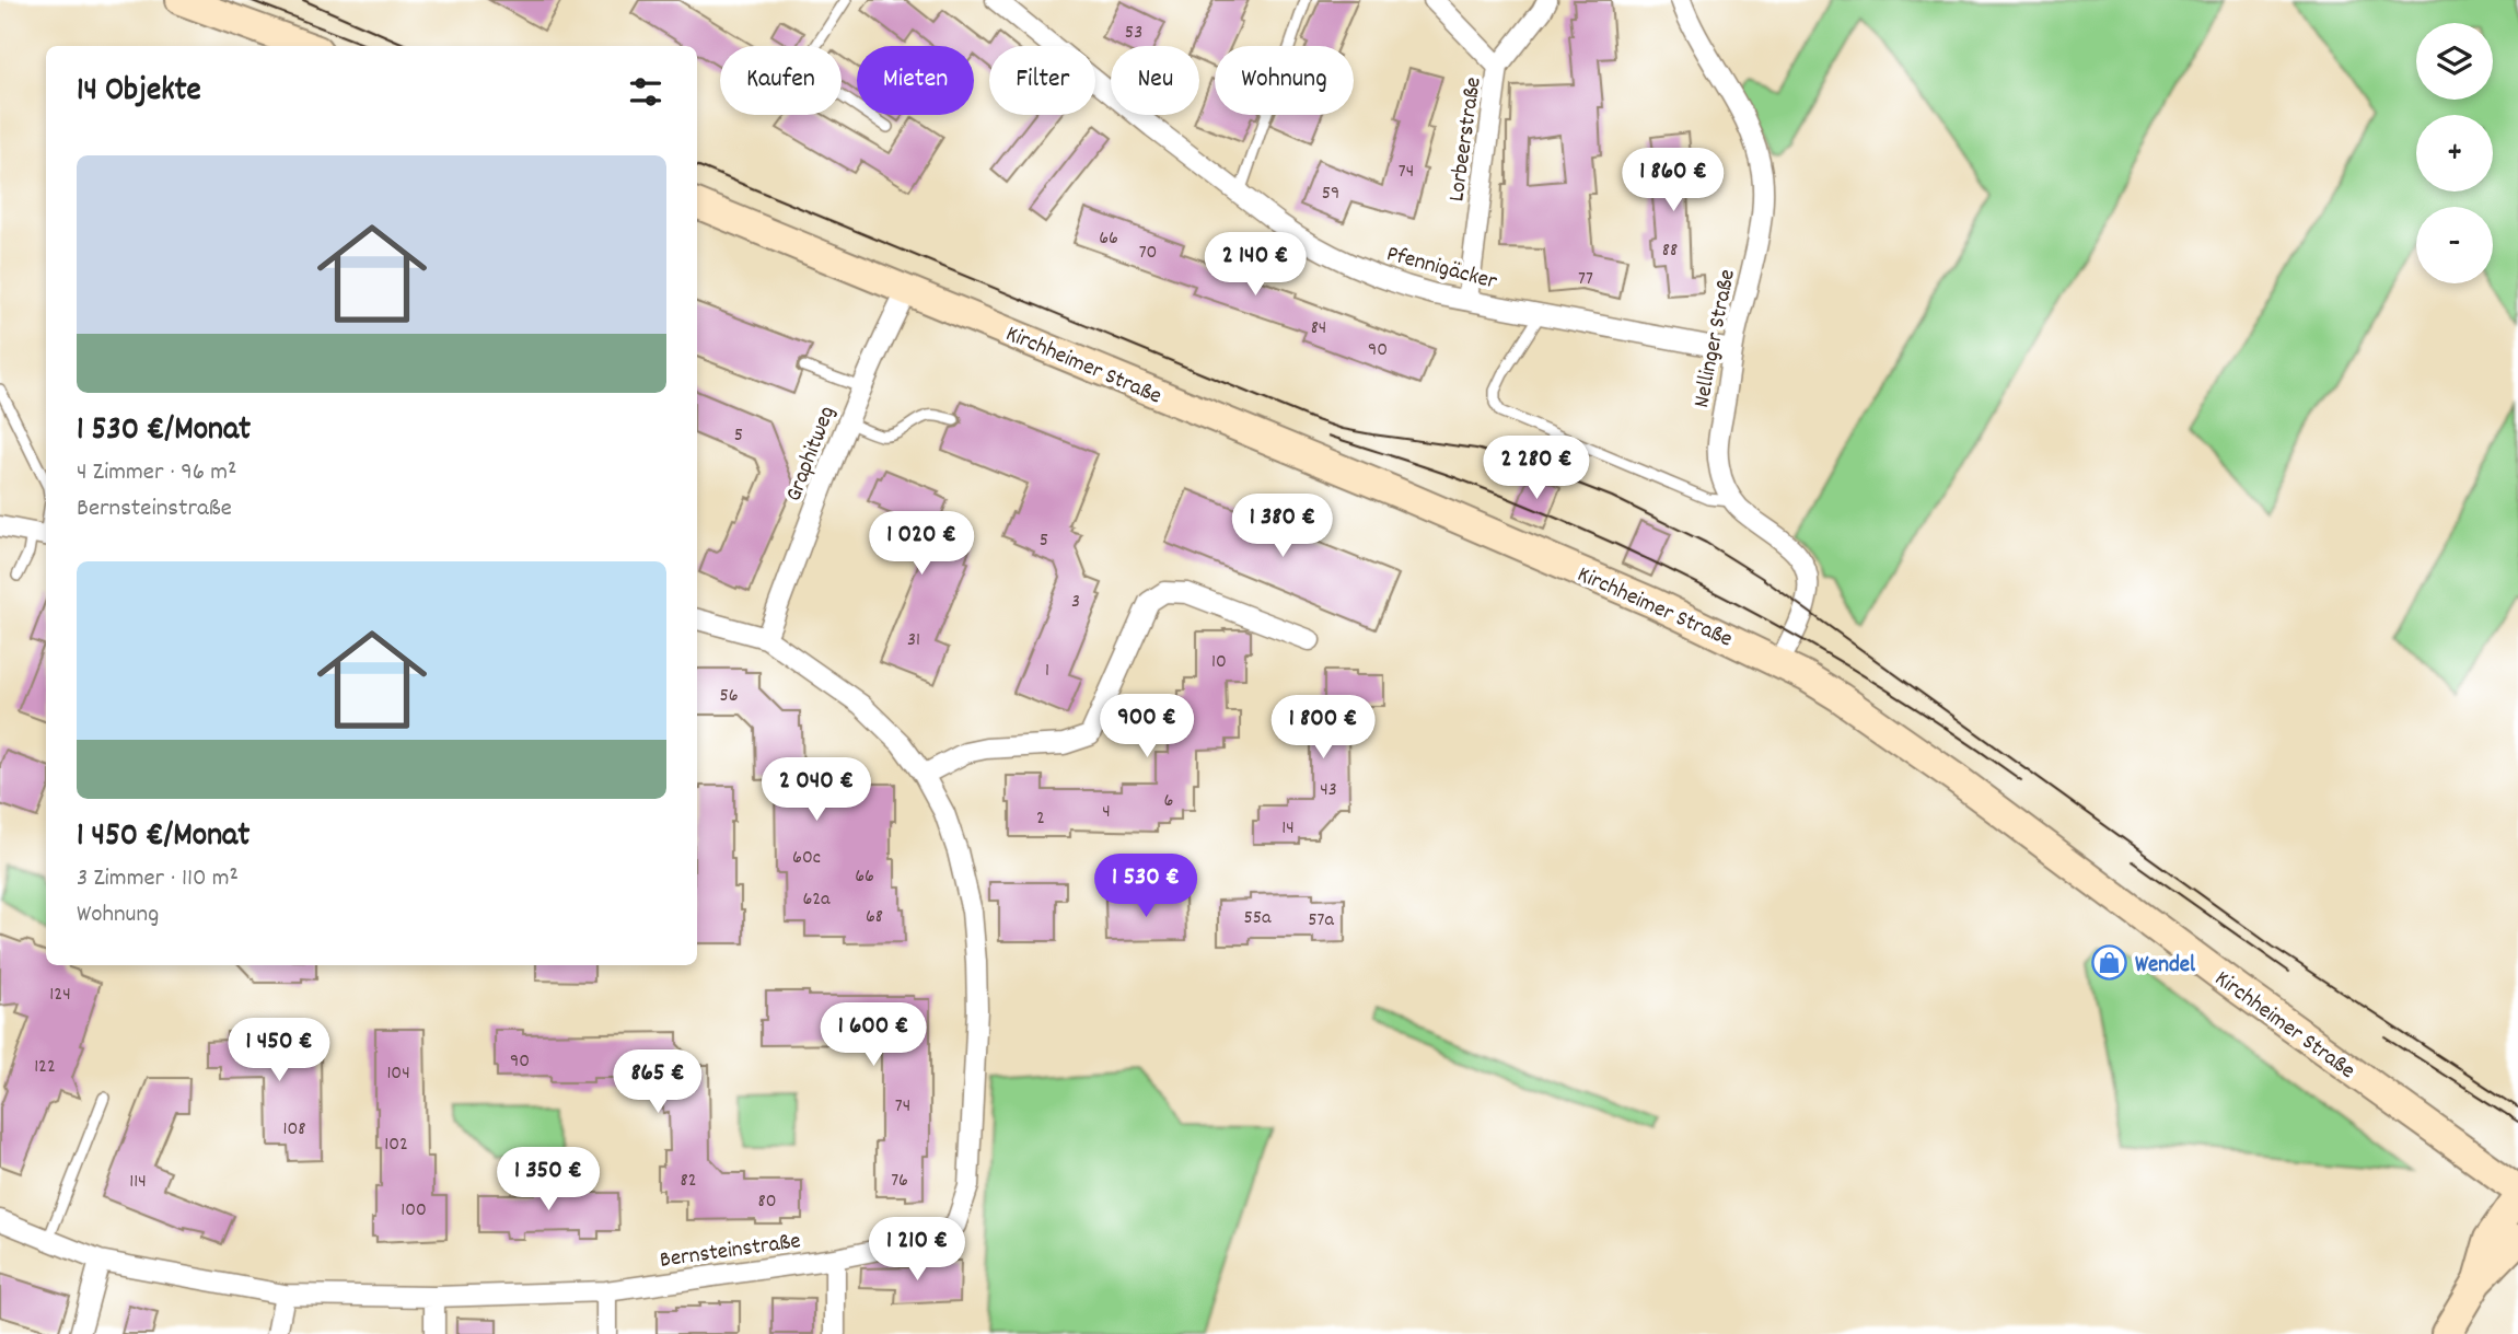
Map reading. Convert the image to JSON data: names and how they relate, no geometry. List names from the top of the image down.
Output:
{
  "streets": {
    "main road": ["Kirchheimer Straße"],
    "street": [
      "Lorbeerstraße",
      "Pfennigäcker",
      "Nellinger Straße",
      "Graphitweg",
      "Bernsteinstraße"
    ]
  },
  "crossings": [
    ["Lorbeerstraße", "Pfennigäcker"],
    ["Pfennigäcker", "Nellinger Straße"],
    ["Nellinger Straße", "Kirchheimer Straße"],
    ["Kirchheimer Straße", "Graphitweg"],
    ["Graphitweg", "Bernsteinstraße"]
  ],
  "places": {
    "shop": ["Wendel"]
  },
  "house_numbers": [
    "53",
    "74",
    "59",
    "66",
    "88",
    "70",
    "77",
    "84",
    "90",
    "5",
    "5",
    "3",
    "31",
    "10",
    "1",
    "56",
    "43",
    "6",
    "4",
    "2",
    "14",
    "60c",
    "66",
    "62a",
    "68",
    "55a",
    "57a",
    "124",
    "90",
    "122",
    "104",
    "74",
    "108",
    "102",
    "82",
    "76",
    "114",
    "80",
    "100"
  ],
  "page": {
    "map_buttons": ["+", "−"],
    "chip": [
      "Kaufen",
      "Mieten",
      "Filter",
      "Neu",
      "Wohnung"
    ],
    "heading": "14 Objekte",
    "list": [
      {
        "name": "1 530 €/Monat",
        "note": "4 Zimmer · 96 m² · Bernsteinstraße"
      },
      {
        "name": "1 450 €/Monat",
        "note": "3 Zimmer · 110 m² · Wohnung"
      }
    ],
    "price": [
      "1 860 €",
      "2 140 €",
      "2 280 €",
      "1 380 €",
      "1 020 €",
      "900 €",
      "1 800 €",
      "2 040 €",
      "1 530 €",
      "1 600 €",
      "1 450 €",
      "865 €",
      "1 350 €",
      "1 210 €"
    ]
  }
}
